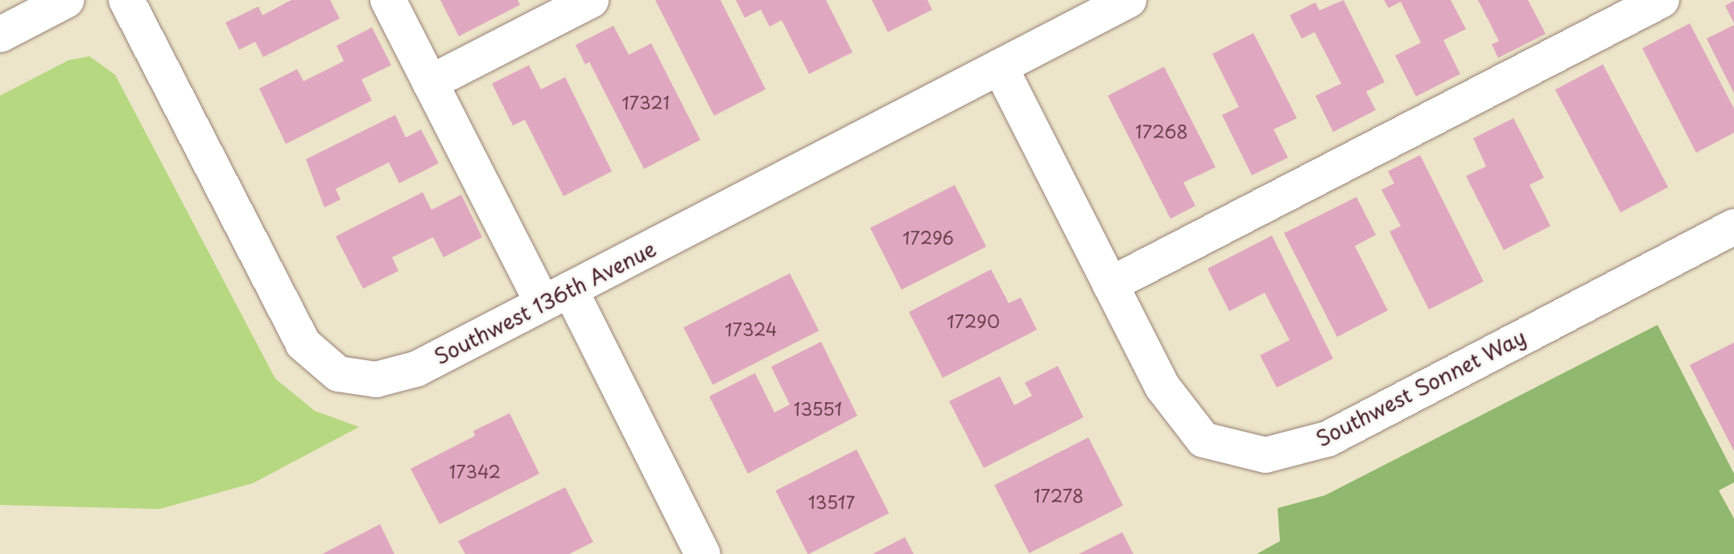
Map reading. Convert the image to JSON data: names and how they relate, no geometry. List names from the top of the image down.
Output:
{
  "streets": {
    "street": ["Southwest 136th Avenue", "Southwest Sonnet Way"]
  },
  "crossings": [
    ["Southwest 136th Avenue", "Southwest Sonnet Way"]
  ],
  "house_numbers": [
    "17321",
    "17268",
    "17296",
    "17290",
    "17324",
    "13551",
    "17342",
    "17278",
    "13517"
  ]
}
